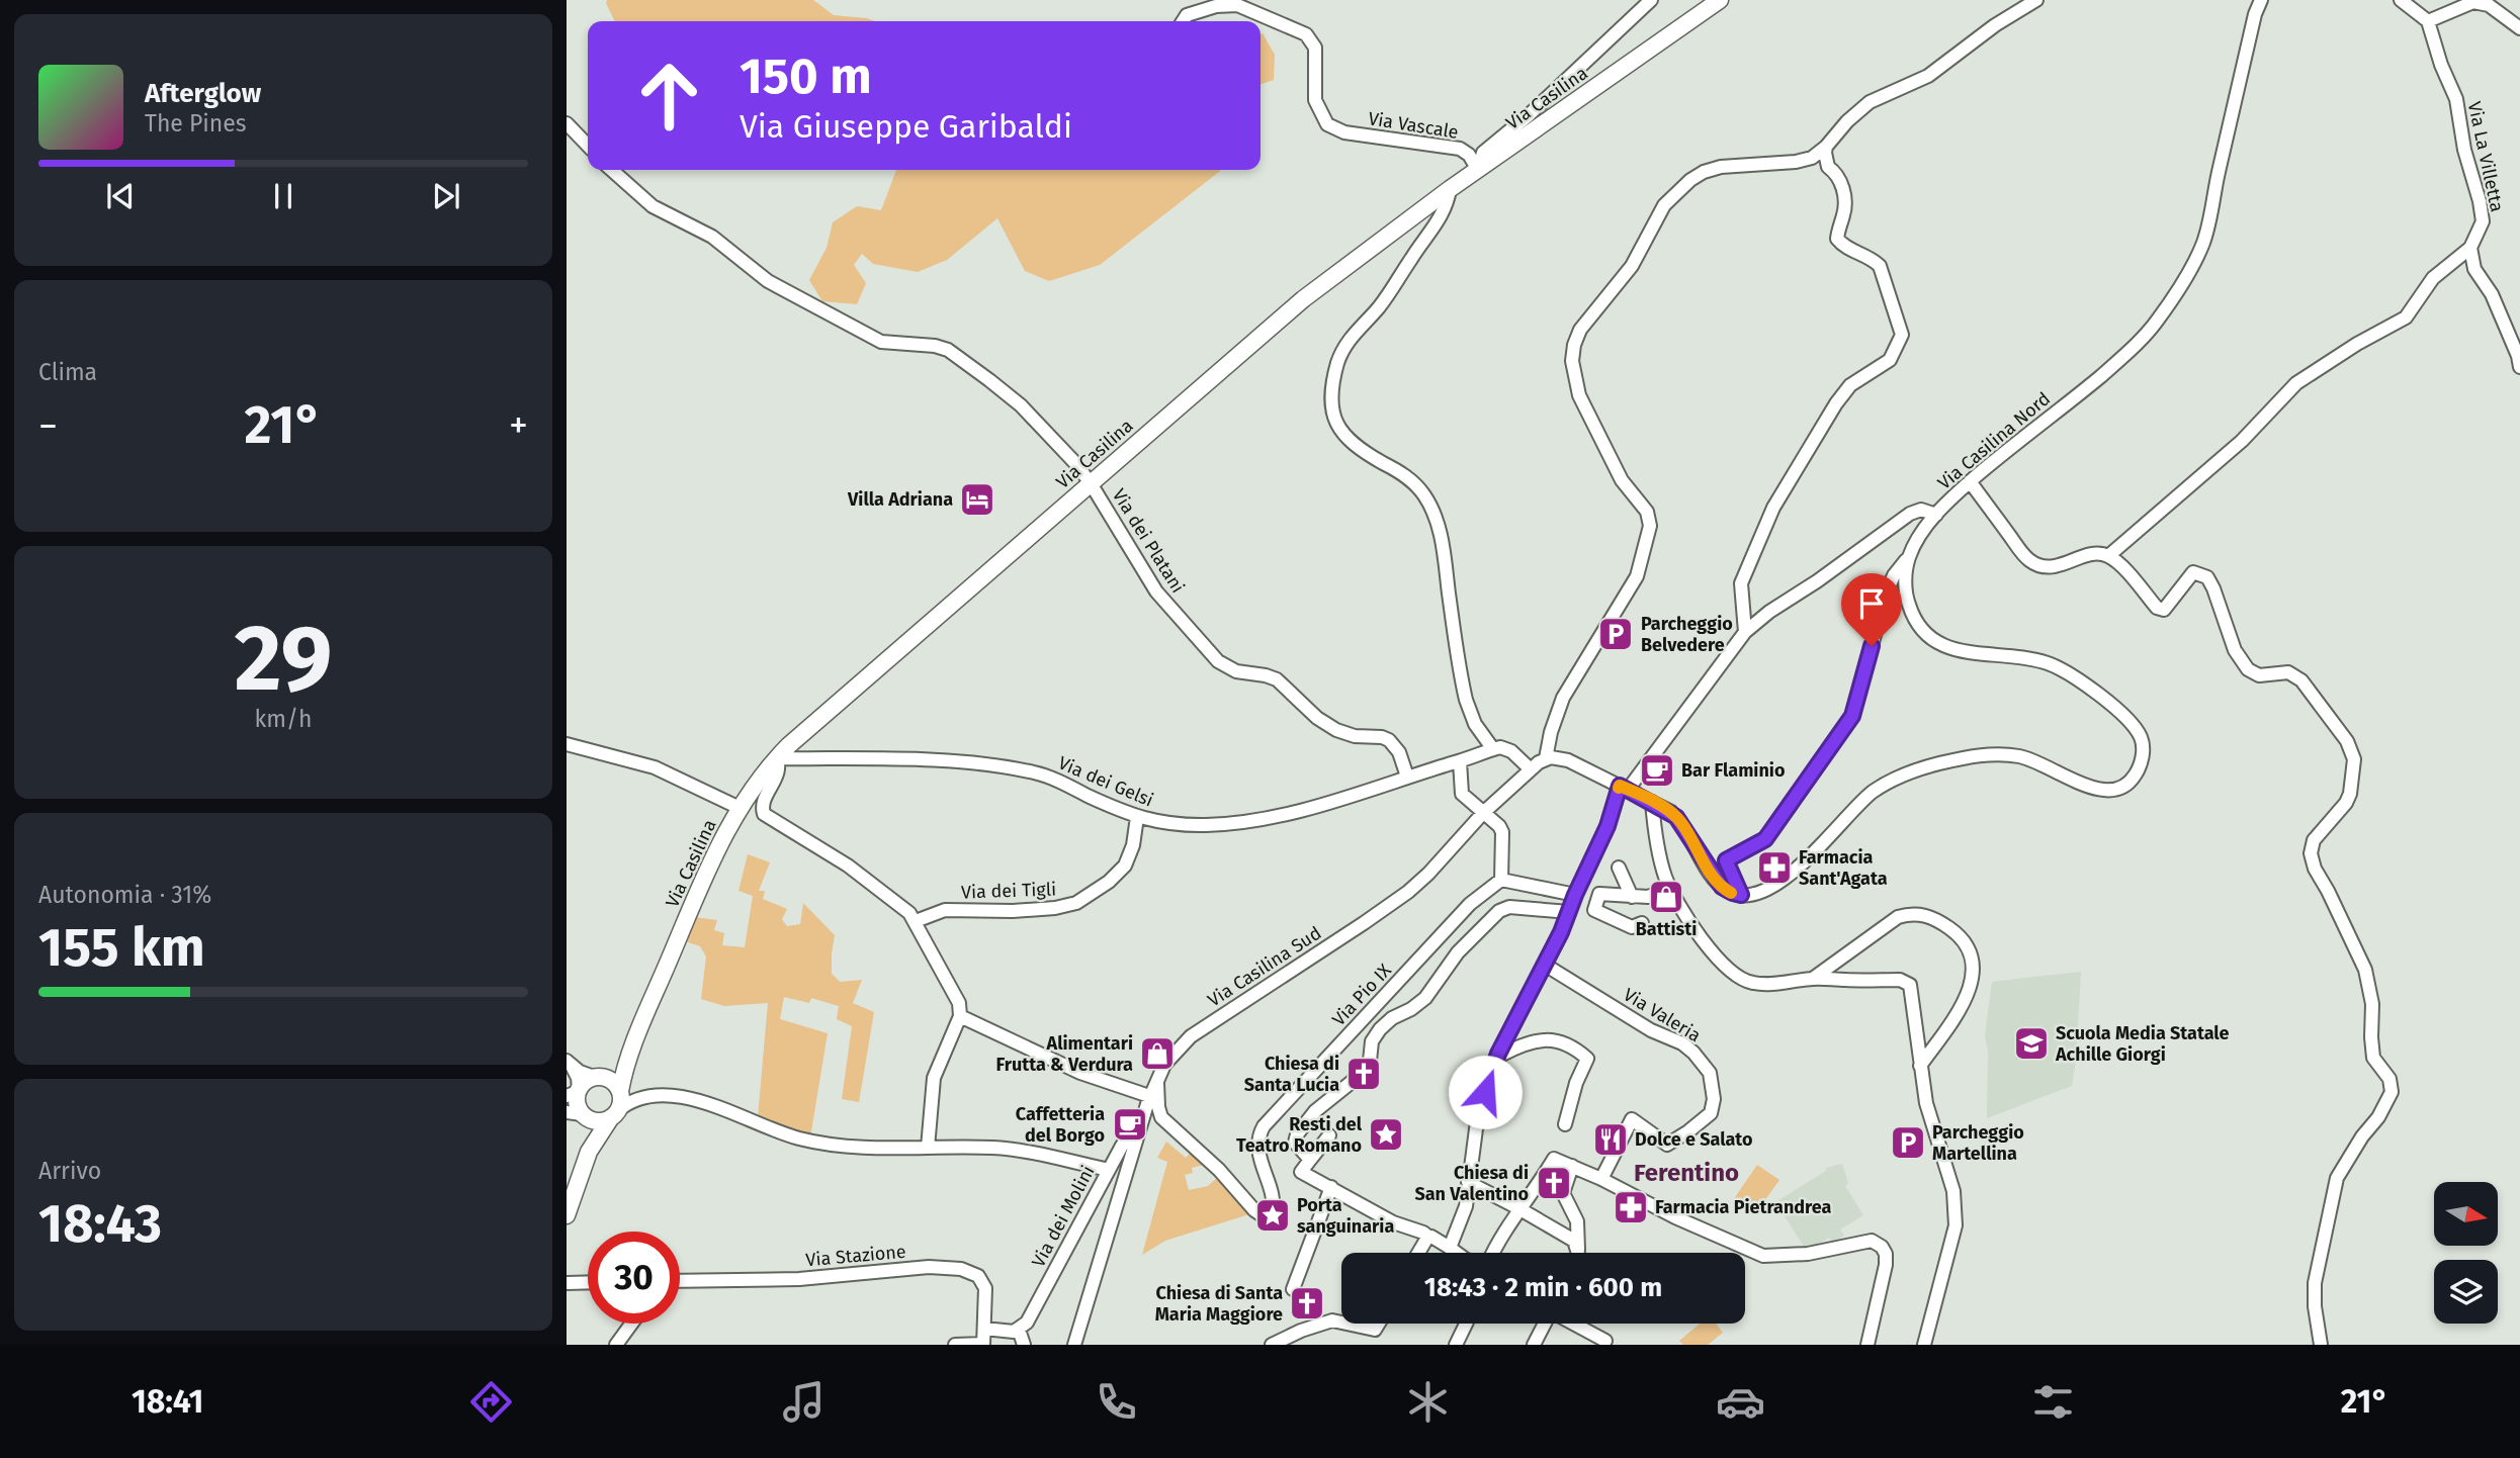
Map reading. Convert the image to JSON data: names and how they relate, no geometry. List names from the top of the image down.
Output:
{
  "streets": {
    "main road": ["Via Casilina"],
    "street": [
      "Via Vascale",
      "Via La Villetta",
      "Via Casilina Nord",
      "Via dei Platani",
      "Via dei Gelsi",
      "Via dei Tigli",
      "Via Casilina Sud",
      "Via Pio IX",
      "Via Valeria",
      "Via dei Molini",
      "Via Stazione"
    ]
  },
  "crossings": [
    ["Via Casilina", "Via Vascale"],
    ["Via Casilina", "Via dei Platani"],
    ["Via Casilina", "Via dei Gelsi"],
    ["Via dei Platani", "Via dei Gelsi"],
    ["Via dei Gelsi", "Via dei Tigli"],
    ["Via Casilina Sud", "Via Pio IX"],
    ["Via Casilina Sud", "Via dei Molini"]
  ],
  "districts": ["Ferentino"],
  "places": {
    "hotel": ["Villa Adriana"],
    "parking": ["Parcheggio Belvedere", "Parcheggio Martellina"],
    "cafe": ["Bar Flaminio", "Caffetteria del Borgo"],
    "pharmacy": ["Farmacia Sant'Agata", "Farmacia Pietrandrea"],
    "shop": ["Battisti", "Alimentari Frutta & Verdura"],
    "school or university": ["Scuola Media Statale Achille Giorgi"],
    "church": ["Chiesa di Santa Lucia", "Chiesa di San Valentino", "Chiesa di Santa Maria Maggiore"],
    "place": ["Resti del Teatro Romano", "Porta sanguinaria"],
    "restaurant": ["Dolce e Salato"]
  },
  "north": "right",
  "page": {
    "turn": ["150 m", "Via Giuseppe Garibaldi"],
    "song": ["Afterglow", "The Pines"],
    "tile": [
      "Clima",
      ["29", "km/h"],
      ["Autonomia · 31%", "155 km"],
      ["Arrivo", "18:43"]
    ],
    "heat": ["−", "21°", "+"],
    "limit": "30",
    "trip": "18:43 · 2 min · 600 m",
    "tabs": ["18:41", "21°"]
  }
}
